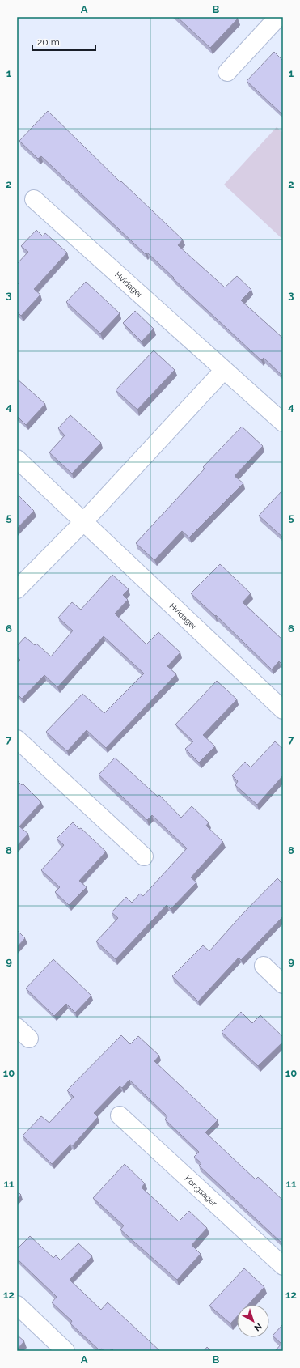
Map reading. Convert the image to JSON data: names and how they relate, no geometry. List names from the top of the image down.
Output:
{
  "streets": {
    "street": ["Hvidager", "Kongsager"]
  },
  "scale_bar": "20 m",
  "north": "bottom right",
  "grid": {
    "columns": ["A", "B"],
    "rows": [
      "1",
      "2",
      "3",
      "4",
      "5",
      "6",
      "7",
      "8",
      "9",
      "10",
      "11",
      "12"
    ]
  }
}
